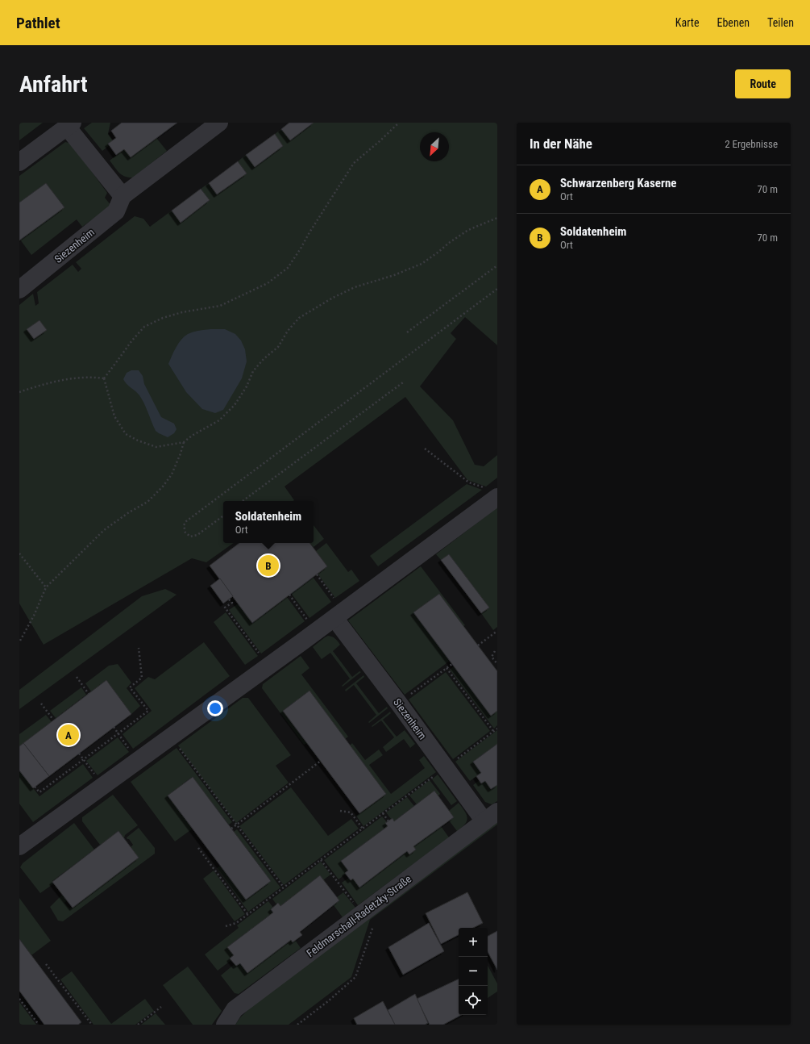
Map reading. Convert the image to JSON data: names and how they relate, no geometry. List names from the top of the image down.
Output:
{
  "streets": {
    "lane": ["Siezenheim", "Feldmarschall-Radetzky-Straße"]
  },
  "crossings": [
    ["Siezenheim", "Feldmarschall-Radetzky-Straße"]
  ],
  "north": "bottom left",
  "page": {
    "header": "Pathlet",
    "nav": ["Karte", "Ebenen", "Teilen"],
    "buttons": "Route",
    "title": "Anfahrt",
    "heading": ["In der Nähe", "2 Ergebnisse"],
    "list": [
      {
        "mark": "A",
        "name": "Schwarzenberg Kaserne",
        "note": "Ort",
        "value": "70 m"
      },
      {
        "mark": "B",
        "name": "Soldatenheim",
        "note": "Ort",
        "value": "70 m"
      }
    ],
    "popup": ["Soldatenheim", "Ort"],
    "pins": ["B", "A"],
    "map_buttons": ["+", "−"]
  }
}
